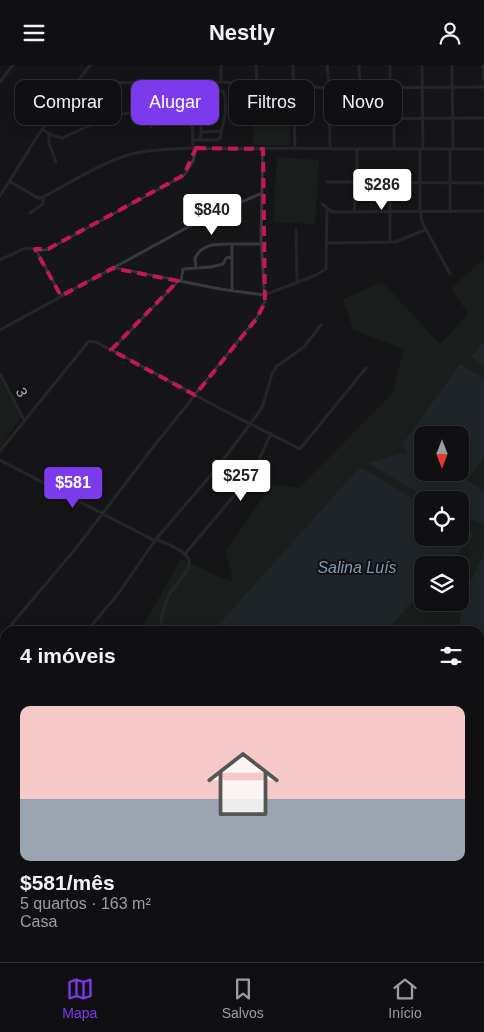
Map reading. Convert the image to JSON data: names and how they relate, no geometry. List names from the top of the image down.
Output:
{
  "streets": {
    "street": ["3"]
  },
  "water": ["Salina Luís"],
  "north": "bottom",
  "page": {
    "header": "Nestly",
    "chip": [
      "Comprar",
      "Alugar",
      "Filtros",
      "Novo"
    ],
    "price": [
      "$286",
      "$840",
      "$257",
      "$581"
    ],
    "heading": "4 imóveis",
    "list": [
      {
        "name": "$581/mês",
        "note": "5 quartos · 163 m² · Casa"
      }
    ],
    "tabs": ["Mapa", "Salvos", "Início"]
  }
}
